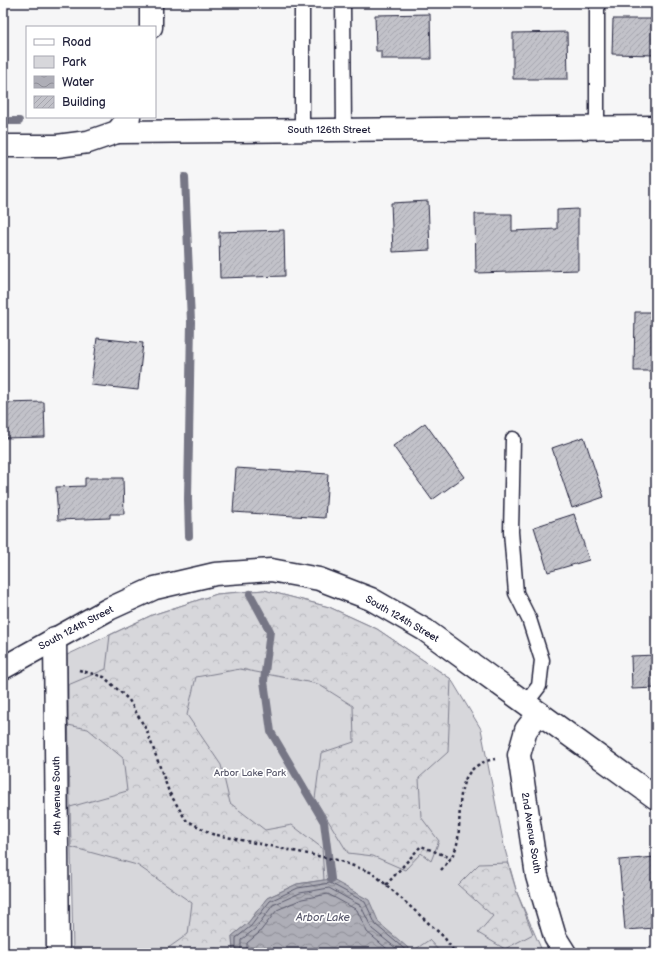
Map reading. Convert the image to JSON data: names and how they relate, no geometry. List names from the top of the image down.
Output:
{
  "streets": {
    "street": [
      "South 126th Street",
      "South 124th Street",
      "4th Avenue South",
      "2nd Avenue South"
    ]
  },
  "crossings": [
    ["South 124th Street", "4th Avenue South"],
    ["South 124th Street", "2nd Avenue South"]
  ],
  "water": ["Arbor Lake"],
  "parks": ["Arbor Lake Park"],
  "legend": [
    "Road",
    "Park",
    "Water",
    "Building"
  ]
}
